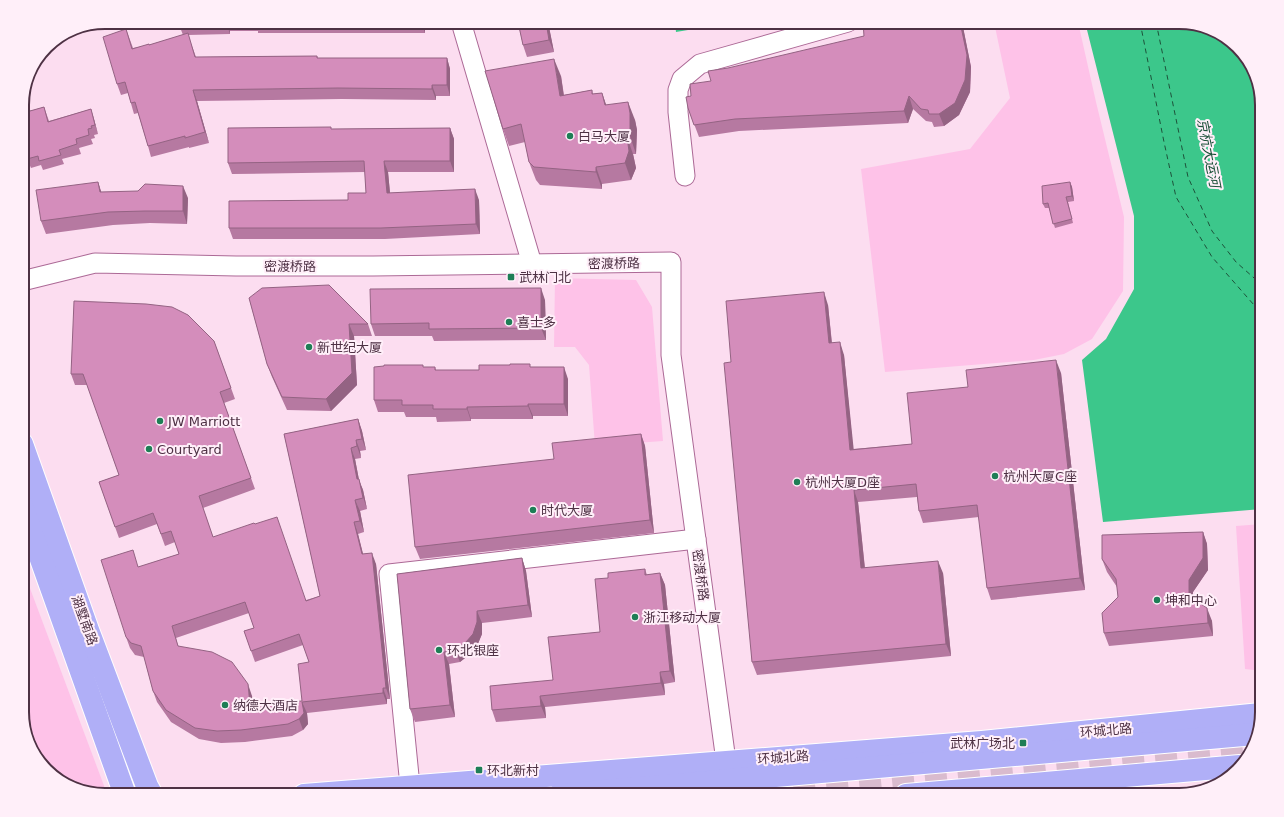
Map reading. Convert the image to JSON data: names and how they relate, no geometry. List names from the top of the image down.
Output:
{
  "streets": {
    "main road": ["湖墅南路", "环城北路"],
    "street": ["密渡桥路"]
  },
  "crossings": [
    ["密渡桥路", "环城北路"]
  ],
  "water": ["京杭大运河"],
  "places": {
    "other": [
      "白马大厦",
      "喜士多",
      "新世纪大厦",
      "JW Marriott",
      "Courtyard",
      "杭州大厦C座",
      "杭州大厦D座",
      "时代大厦",
      "坤和中心",
      "浙江移动大厦",
      "环北银座",
      "纳德大酒店"
    ],
    "transit": ["武林门北", "武林广场北", "环北新村"]
  }
}
